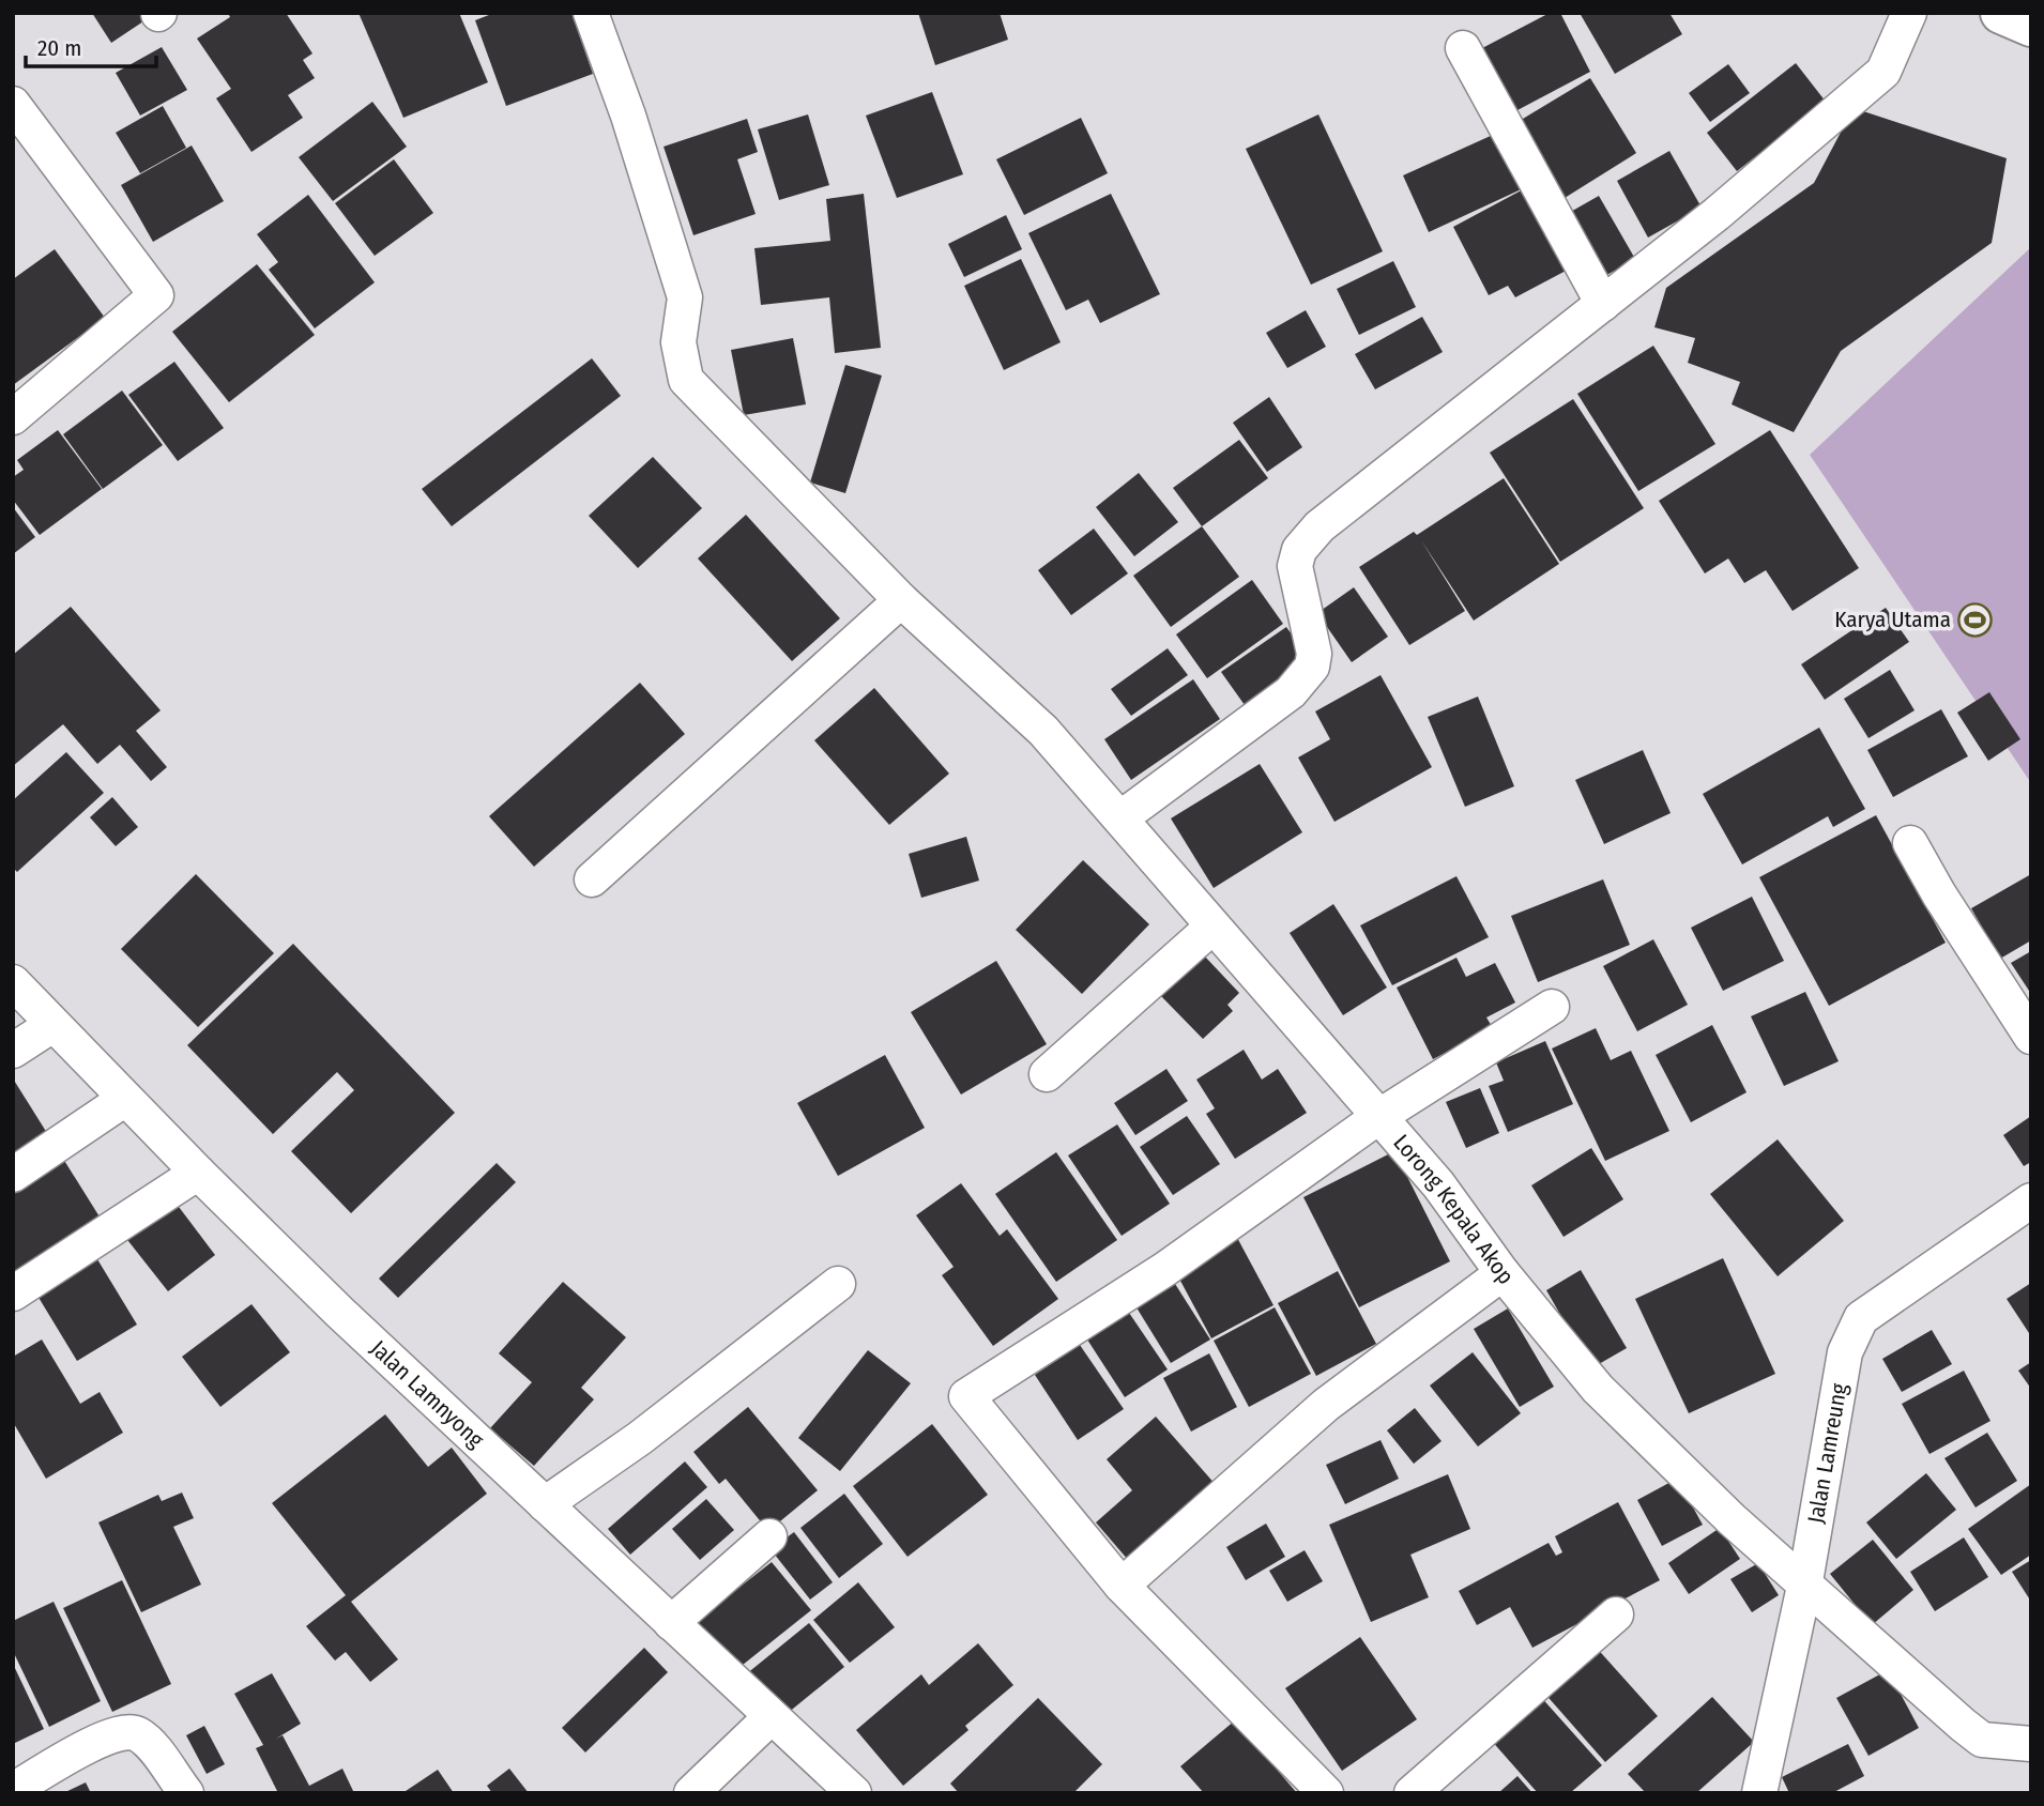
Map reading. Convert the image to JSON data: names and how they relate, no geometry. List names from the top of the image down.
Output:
{
  "streets": {
    "street": ["Lorong Kepala Akop", "Jalan Lamnyong", "Jalan Lamreung"]
  },
  "crossings": [
    ["Lorong Kepala Akop", "Jalan Lamreung"]
  ],
  "places": {
    "sports": ["Karya Utama"]
  },
  "scale_bar": "20 m"
}
